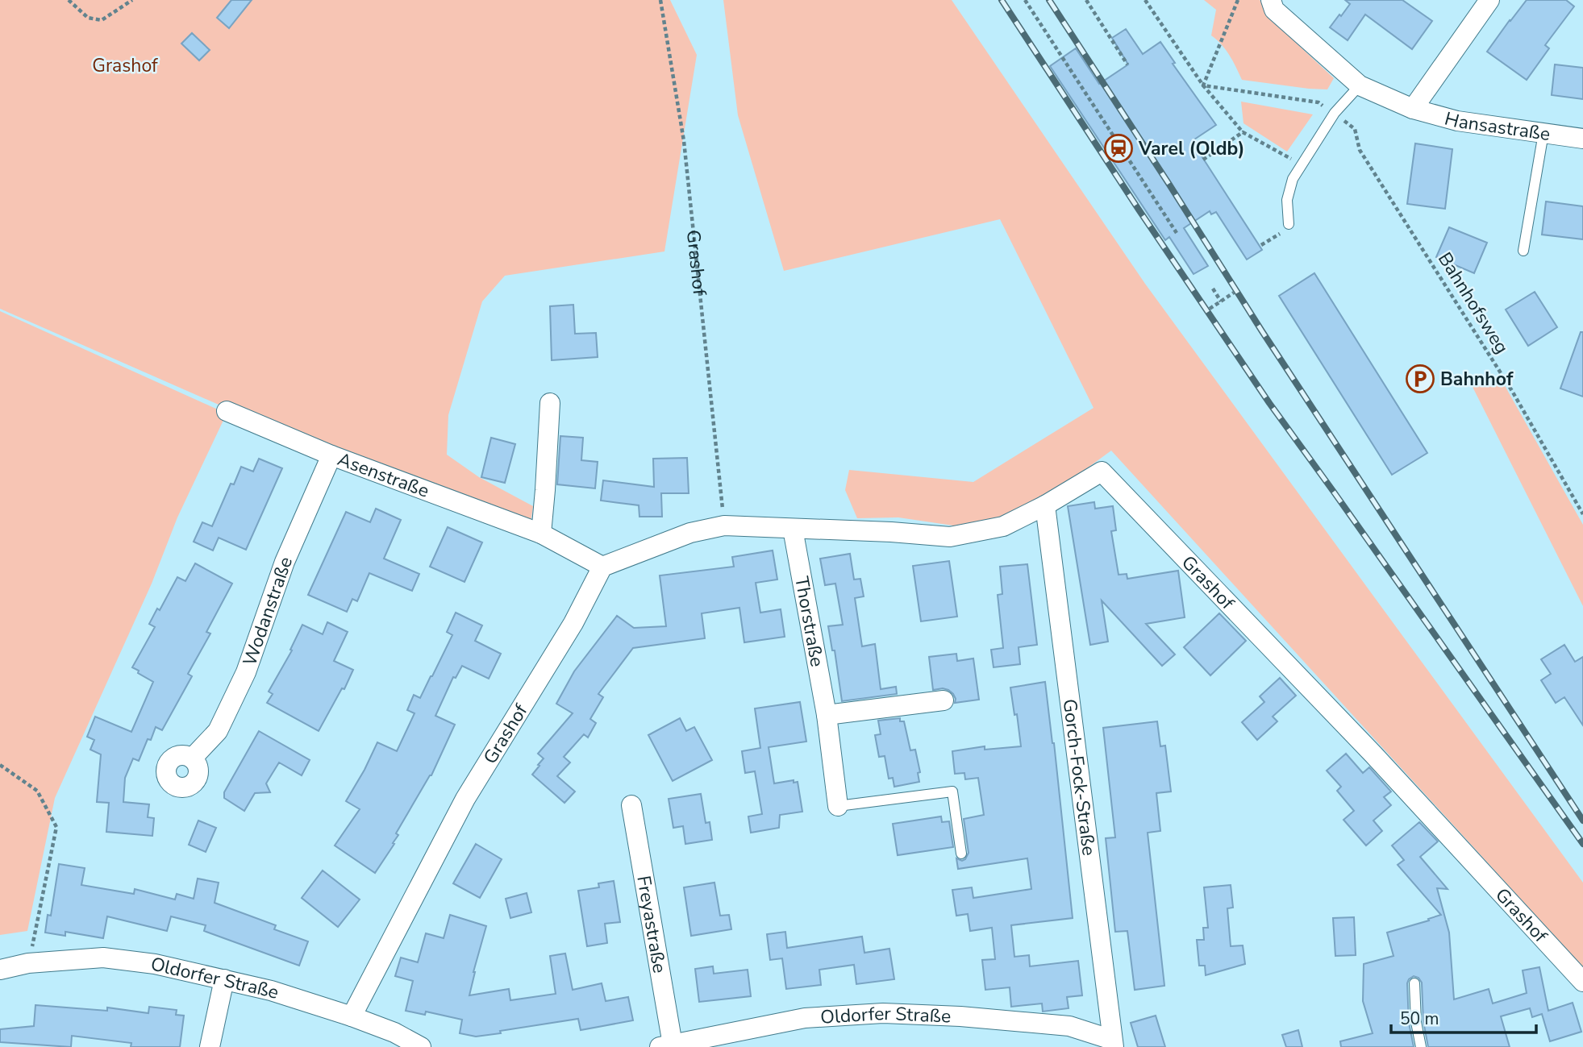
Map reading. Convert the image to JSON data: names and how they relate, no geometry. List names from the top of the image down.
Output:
{
  "streets": {
    "street": [
      "Hansastraße",
      "Grashof",
      "Asenstraße",
      "Wodanstraße",
      "Thorstraße",
      "Gorch-Fock-Straße",
      "Freyastraße",
      "Oldorfer Straße"
    ],
    "path": ["Bahnhofsweg"]
  },
  "crossings": [
    ["Grashof", "Asenstraße"],
    ["Grashof", "Thorstraße"],
    ["Grashof", "Gorch-Fock-Straße"],
    ["Grashof", "Oldorfer Straße"],
    ["Asenstraße", "Wodanstraße"],
    ["Gorch-Fock-Straße", "Oldorfer Straße"],
    ["Freyastraße", "Oldorfer Straße"]
  ],
  "parks": ["Grashof"],
  "places": {
    "station": ["Varel (Oldb)"],
    "parking": ["Bahnhof"]
  },
  "scale_bar": "50 m"
}
